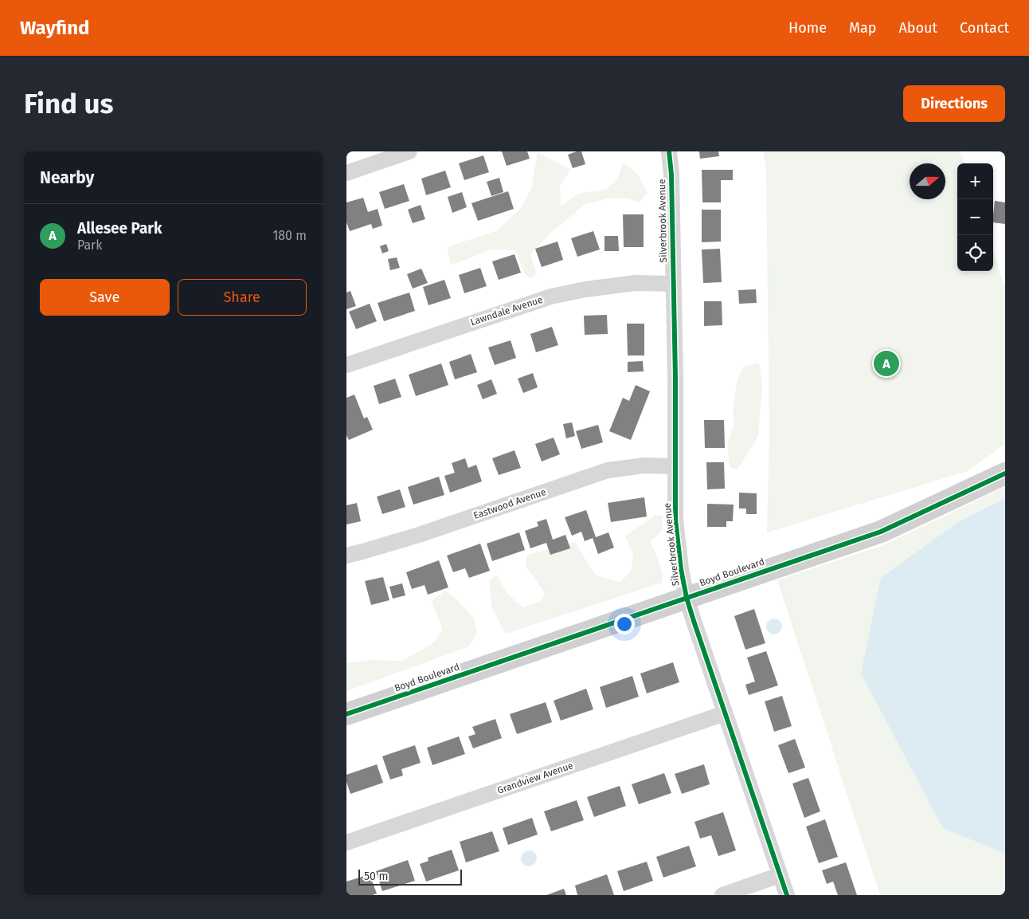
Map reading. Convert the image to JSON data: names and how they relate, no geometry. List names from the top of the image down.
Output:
{
  "streets": {
    "street": [
      "Silverbrook Avenue",
      "Lawndale Avenue",
      "Eastwood Avenue",
      "Boyd Boulevard",
      "Grandview Avenue"
    ]
  },
  "crossings": [
    ["Silverbrook Avenue", "Lawndale Avenue"],
    ["Silverbrook Avenue", "Eastwood Avenue"],
    ["Silverbrook Avenue", "Boyd Boulevard"],
    ["Silverbrook Avenue", "Grandview Avenue"]
  ],
  "scale_bar": "50 m",
  "north": "right",
  "page": {
    "header": "Wayfind",
    "nav": [
      "Home",
      "Map",
      "About",
      "Contact"
    ],
    "buttons": [
      "Directions",
      ["Save", "Share"]
    ],
    "title": "Find us",
    "heading": "Nearby",
    "map_buttons": ["+", "−"],
    "list": [
      {
        "mark": "A",
        "name": "Allesee Park",
        "note": "Park",
        "value": "180 m"
      }
    ],
    "pins": "A",
    "scale": "50 m"
  }
}
